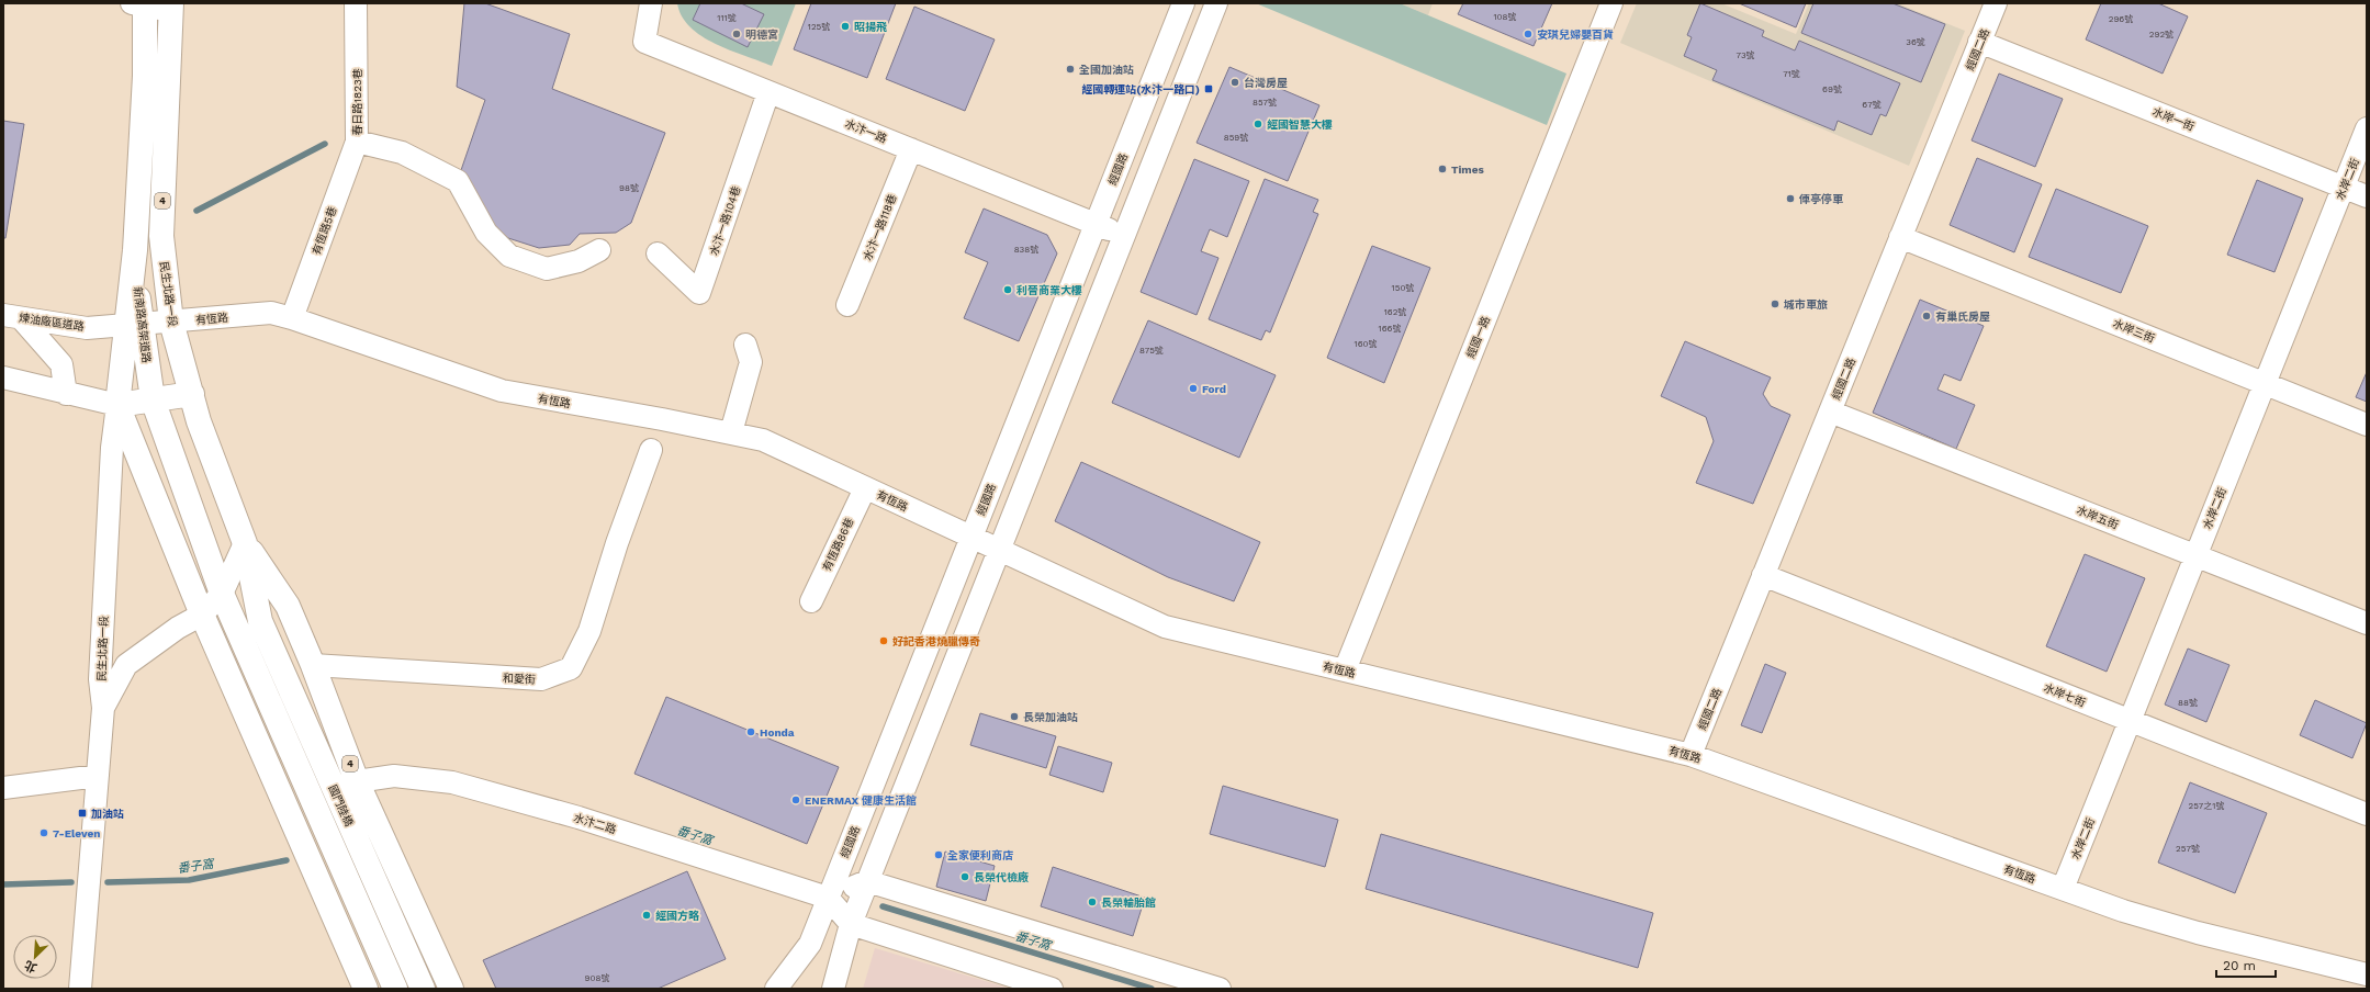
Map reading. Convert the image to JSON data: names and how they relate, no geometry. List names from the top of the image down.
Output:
{
  "streets": {
    "main road": [
      "4",
      "民生北路一段",
      "新南路高架道路",
      "國門陸橋"
    ],
    "street": [
      "經國二路",
      "春日路1823巷",
      "水岸一街",
      "水汴一路",
      "經國路",
      "水岸二街",
      "水汴一路104巷",
      "水汴一路118巷",
      "有恆路5巷",
      "有恆路",
      "煉油廠區道路",
      "水岸三街",
      "經國一路",
      "水岸五街",
      "有恆路86巷",
      "和愛街",
      "水岸七街",
      "水汴二路"
    ]
  },
  "crossings": [
    ["經國二路", "水岸一街"],
    ["經國二路", "有恆路"],
    ["經國二路", "水岸三街"],
    ["經國二路", "水岸五街"],
    ["經國二路", "水岸七街"],
    ["春日路1823巷", "有恆路5巷"],
    ["水岸一街", "水岸二街"],
    ["水汴一路", "經國路"],
    ["水汴一路", "水汴一路104巷"],
    ["水汴一路", "水汴一路118巷"],
    ["經國路", "有恆路"],
    ["經國路", "水汴二路"],
    ["水岸二街", "有恆路"],
    ["水岸二街", "水岸三街"],
    ["水岸二街", "水岸五街"],
    ["水岸二街", "水岸七街"],
    ["4", "民生北路一段"],
    ["4", "和愛街"],
    ["4", "國門陸橋"],
    ["4", "水汴二路"],
    ["有恆路5巷", "有恆路"],
    ["民生北路一段", "有恆路"],
    ["民生北路一段", "國門陸橋"],
    ["有恆路", "煉油廠區道路"],
    ["有恆路", "新南路高架道路"],
    ["有恆路", "經國一路"],
    ["有恆路", "有恆路86巷"],
    ["煉油廠區道路", "新南路高架道路"]
  ],
  "water": ["番子窩"],
  "places": {
    "other": [
      "昭揚飛",
      "明德宮",
      "安琪兒婦嬰百貨",
      "全國加油站",
      "台灣房屋",
      "經國智慧大樓",
      "Times",
      "俥亭停車",
      "利晉商業大樓",
      "城市車旅",
      "有巢氏房屋",
      "Ford",
      "好記香港燒臘傳奇",
      "長榮加油站",
      "Honda",
      "ENERMAX 健康生活館",
      "7-Eleven",
      "全家便利商店",
      "長榮代檢廠",
      "長榮輪胎館",
      "經國方略"
    ],
    "transit": ["經國轉運站(水汴一路口)", "加油站"]
  },
  "house_numbers": [
    "108號",
    "111號",
    "296號",
    "125號",
    "292號",
    "36號",
    "73號",
    "71號",
    "69號",
    "857號",
    "67號",
    "859號",
    "98號",
    "838號",
    "150號",
    "162號",
    "166號",
    "160號",
    "875號",
    "88號",
    "257之1號",
    "257號",
    "908號"
  ],
  "scale_bar": "20 m",
  "north": "bottom left"
}
